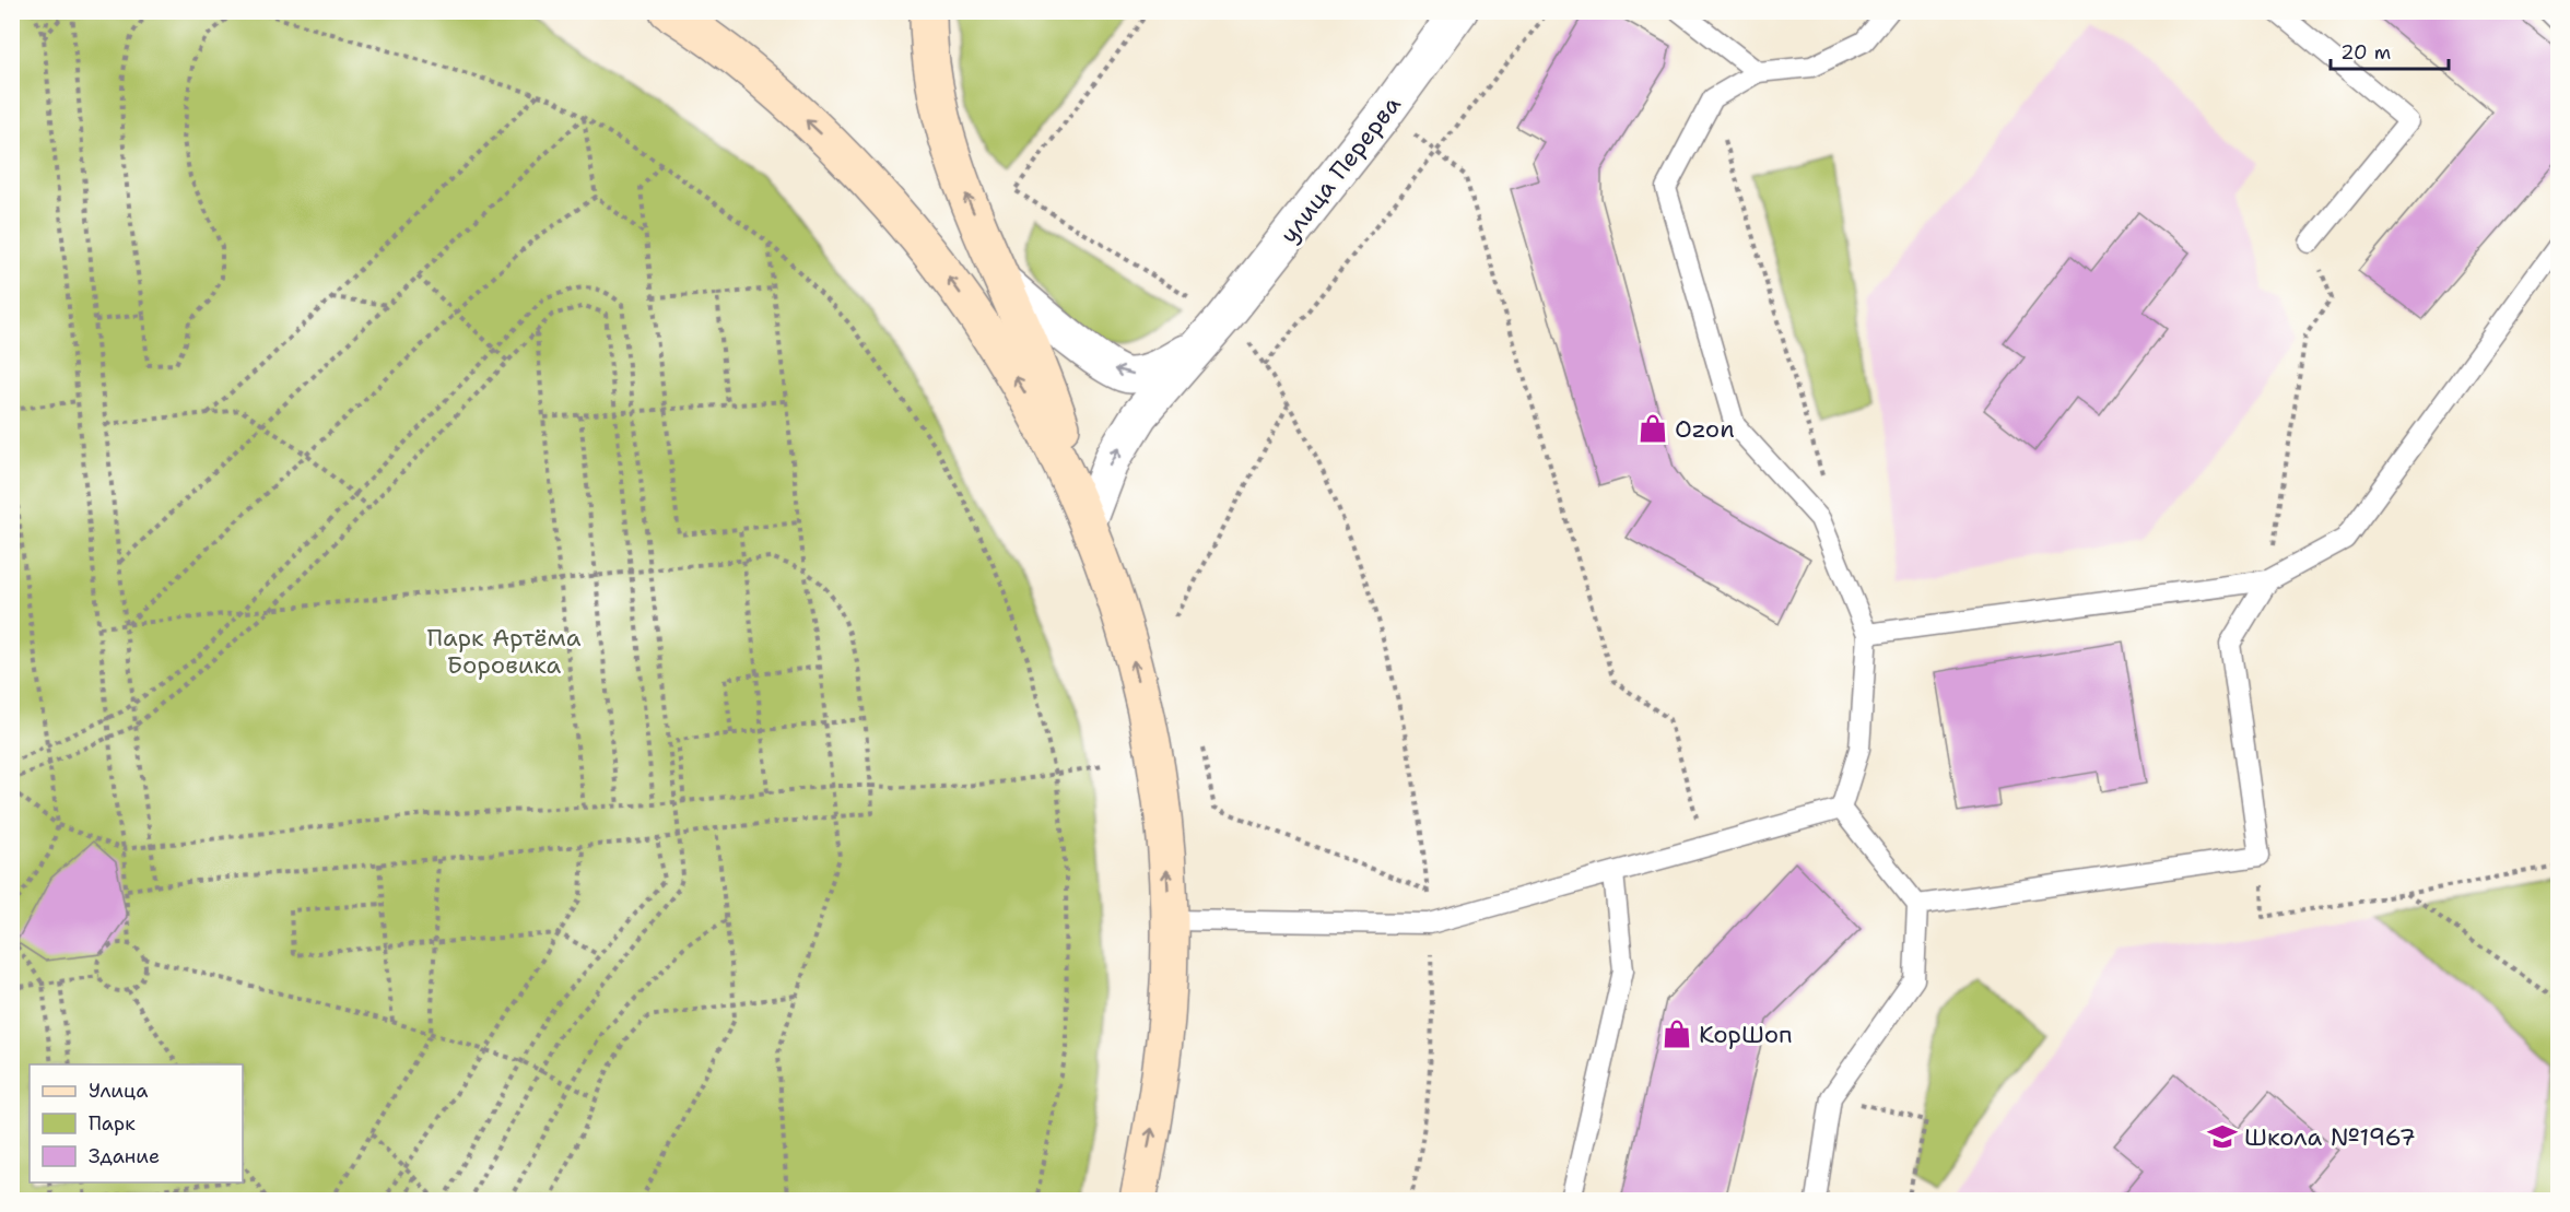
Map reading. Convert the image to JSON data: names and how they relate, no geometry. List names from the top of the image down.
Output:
{
  "streets": {
    "main road": ["улица Перерва"]
  },
  "parks": ["Парк Артёма Боровика"],
  "places": {
    "shop": ["Ozon", "КорШоп"],
    "school or university": ["Школа №1967"]
  },
  "legend": ["Улица", "Парк", "Здание"],
  "scale_bar": "20 m"
}
